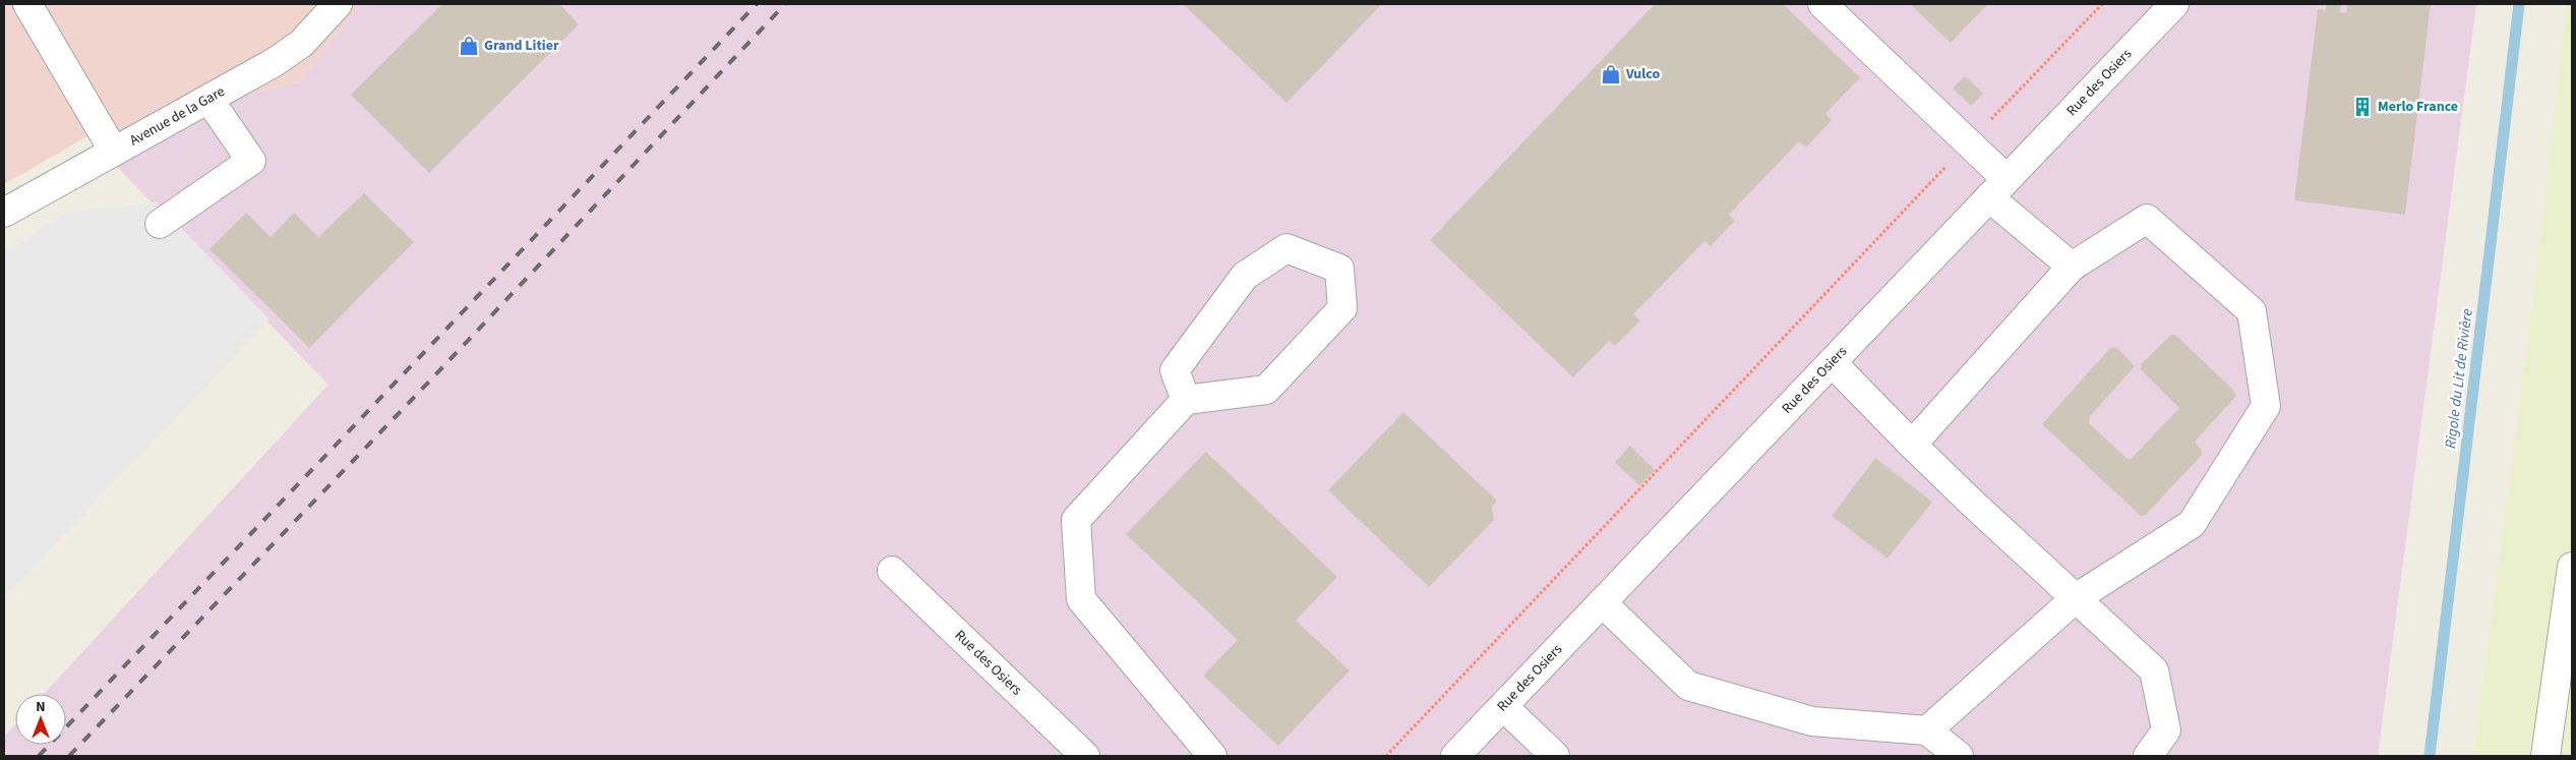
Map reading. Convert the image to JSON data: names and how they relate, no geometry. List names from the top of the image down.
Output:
{
  "streets": {
    "street": ["Rue des Osiers", "Avenue de la Gare"]
  },
  "water": ["Rigole du Lit de Rivière"],
  "places": {
    "shop": ["Grand Litier", "Vulco"],
    "building": ["Merlo France"]
  },
  "north": "top"
}
